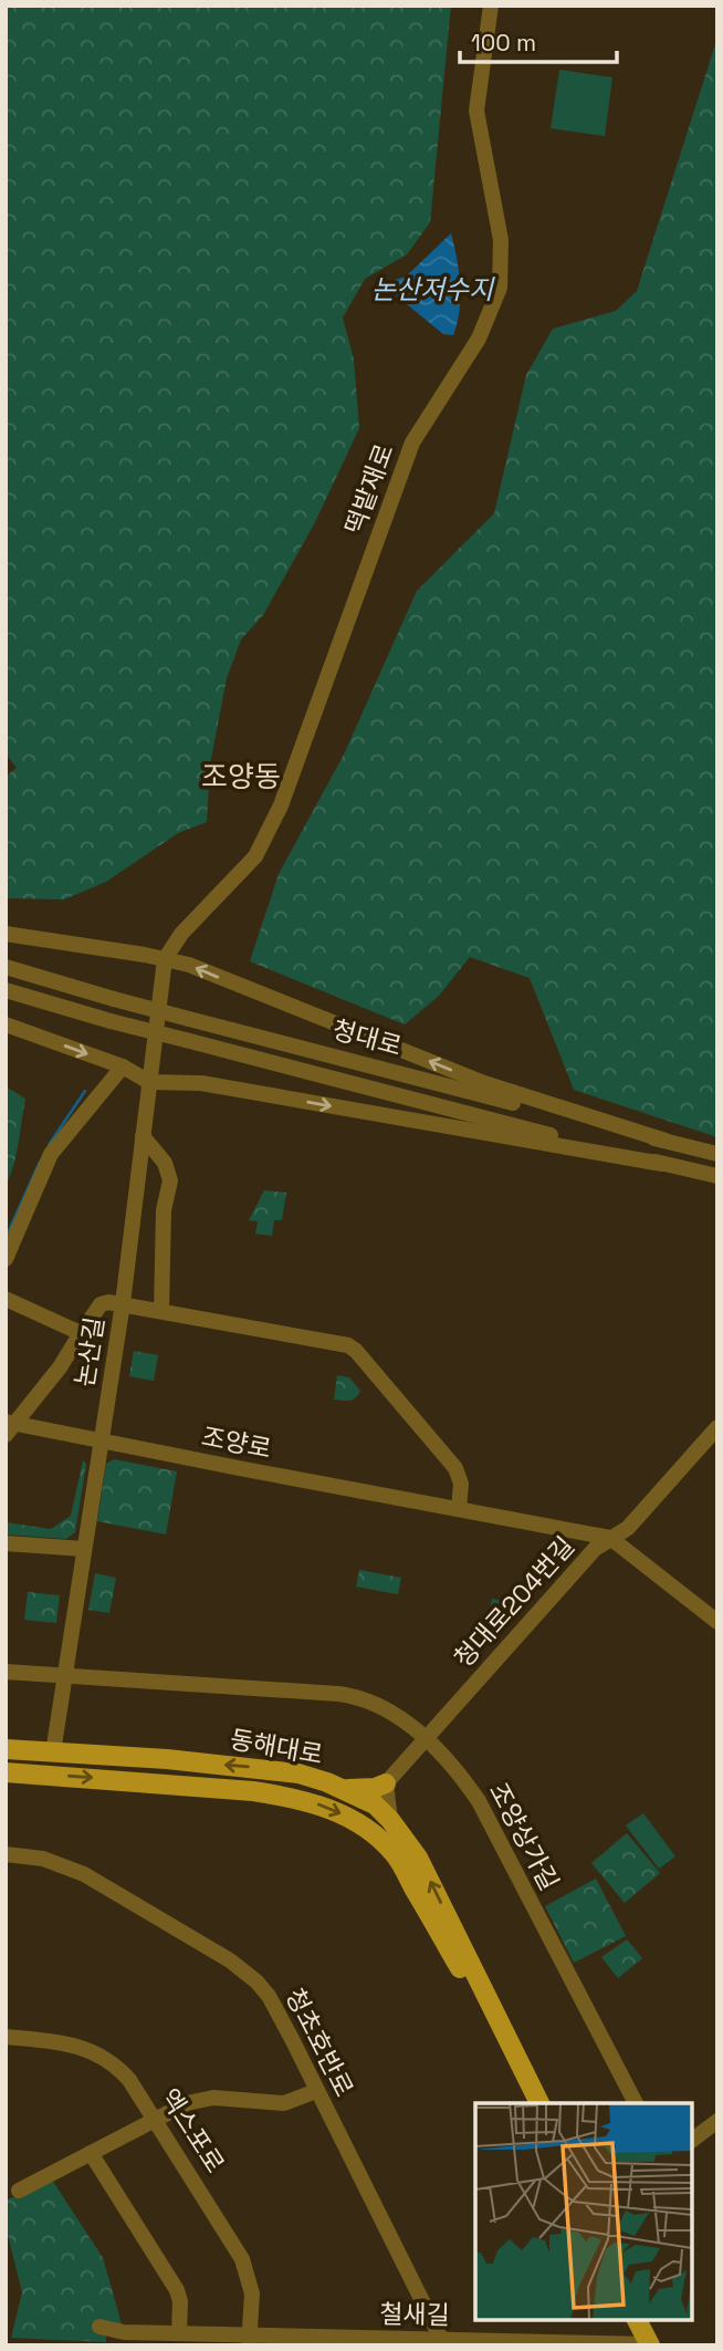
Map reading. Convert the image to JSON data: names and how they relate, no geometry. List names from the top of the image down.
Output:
{
  "streets": {
    "main road": ["동해대로"],
    "street": [
      "떡밭재로",
      "청대로",
      "논산길",
      "조양로",
      "청대로204번길",
      "조양상가길",
      "청초호반로",
      "엑스포로",
      "철새길"
    ]
  },
  "crossings": [
    ["떡밭재로", "논산길"],
    ["논산길", "조양로"],
    ["논산길", "동해대로"],
    ["논산길", "조양상가길"],
    ["조양로", "청대로204번길"],
    ["청대로204번길", "조양상가길"],
    ["청초호반로", "철새길"],
    ["엑스포로", "철새길"]
  ],
  "districts": ["조양동"],
  "water": ["논산저수지"],
  "scale_bar": "100 m"
}
